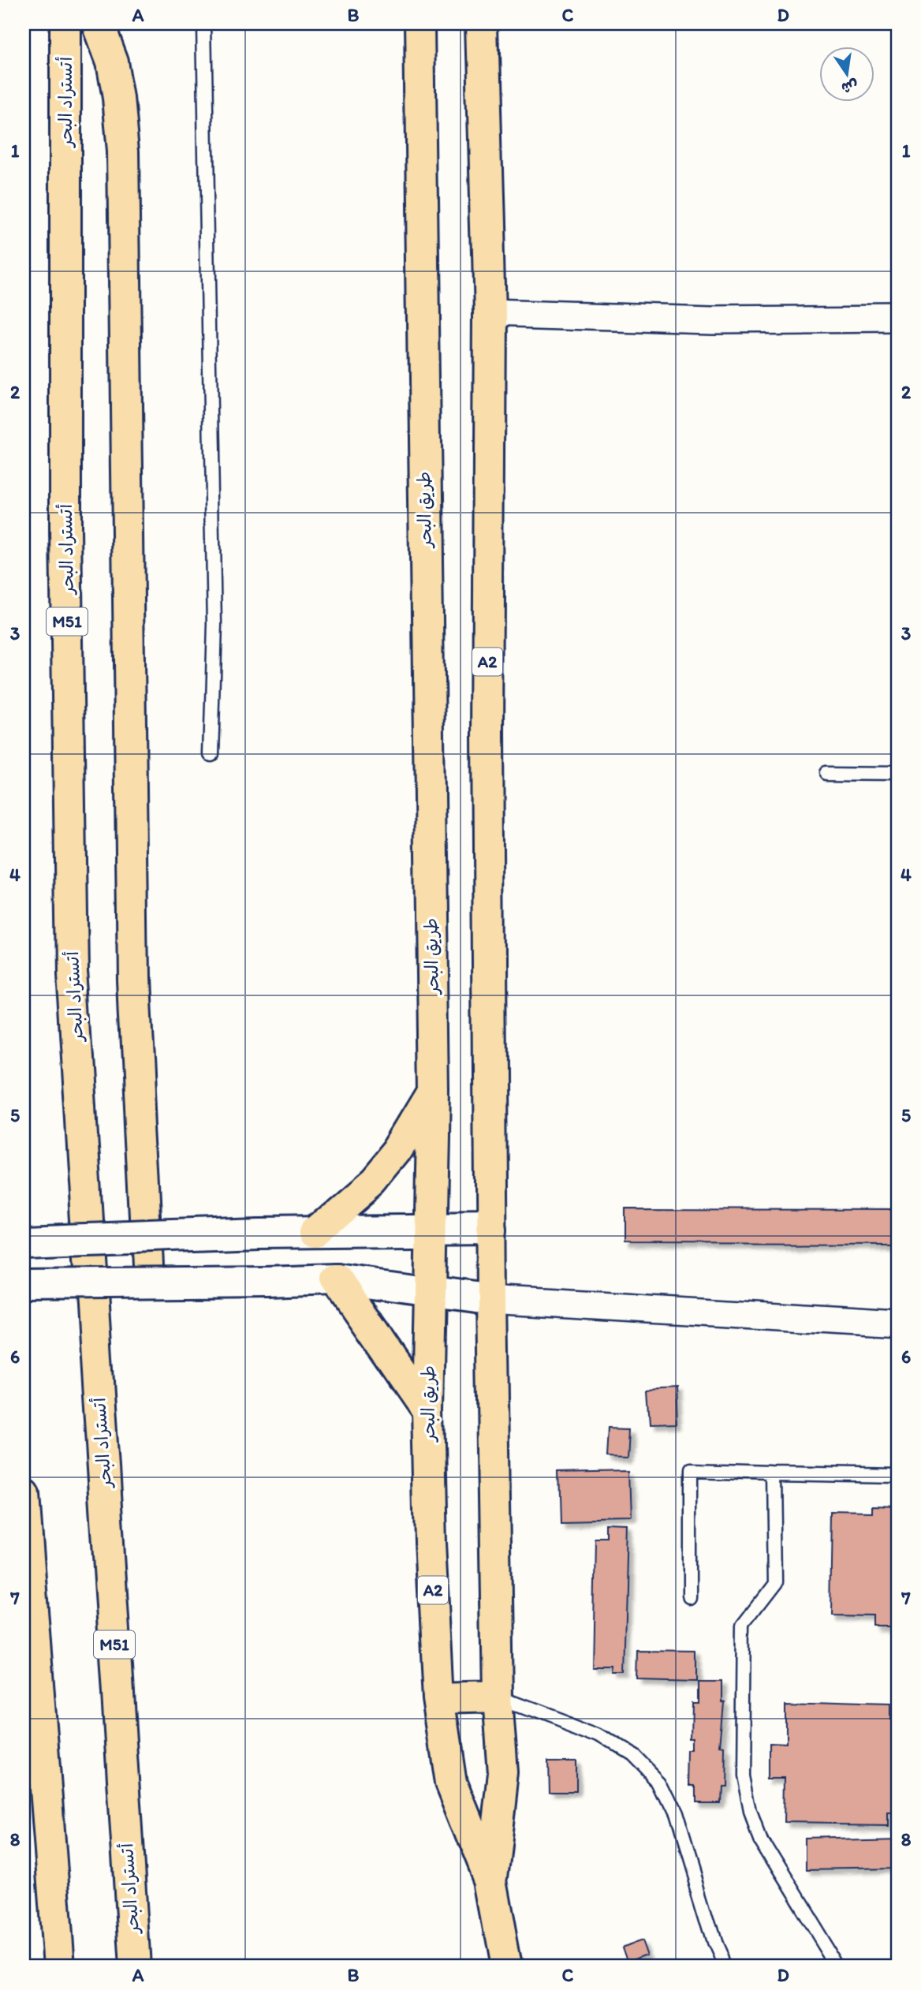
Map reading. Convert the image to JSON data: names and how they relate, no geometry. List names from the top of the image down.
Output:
{
  "streets": {
    "highway": [
      "أتستراد البحر",
      "طريق البحر",
      "M51",
      "A2"
    ]
  },
  "north": "bottom",
  "grid": {
    "columns": [
      "A",
      "B",
      "C",
      "D"
    ],
    "rows": [
      "1",
      "2",
      "3",
      "4",
      "5",
      "6",
      "7",
      "8"
    ]
  }
}
